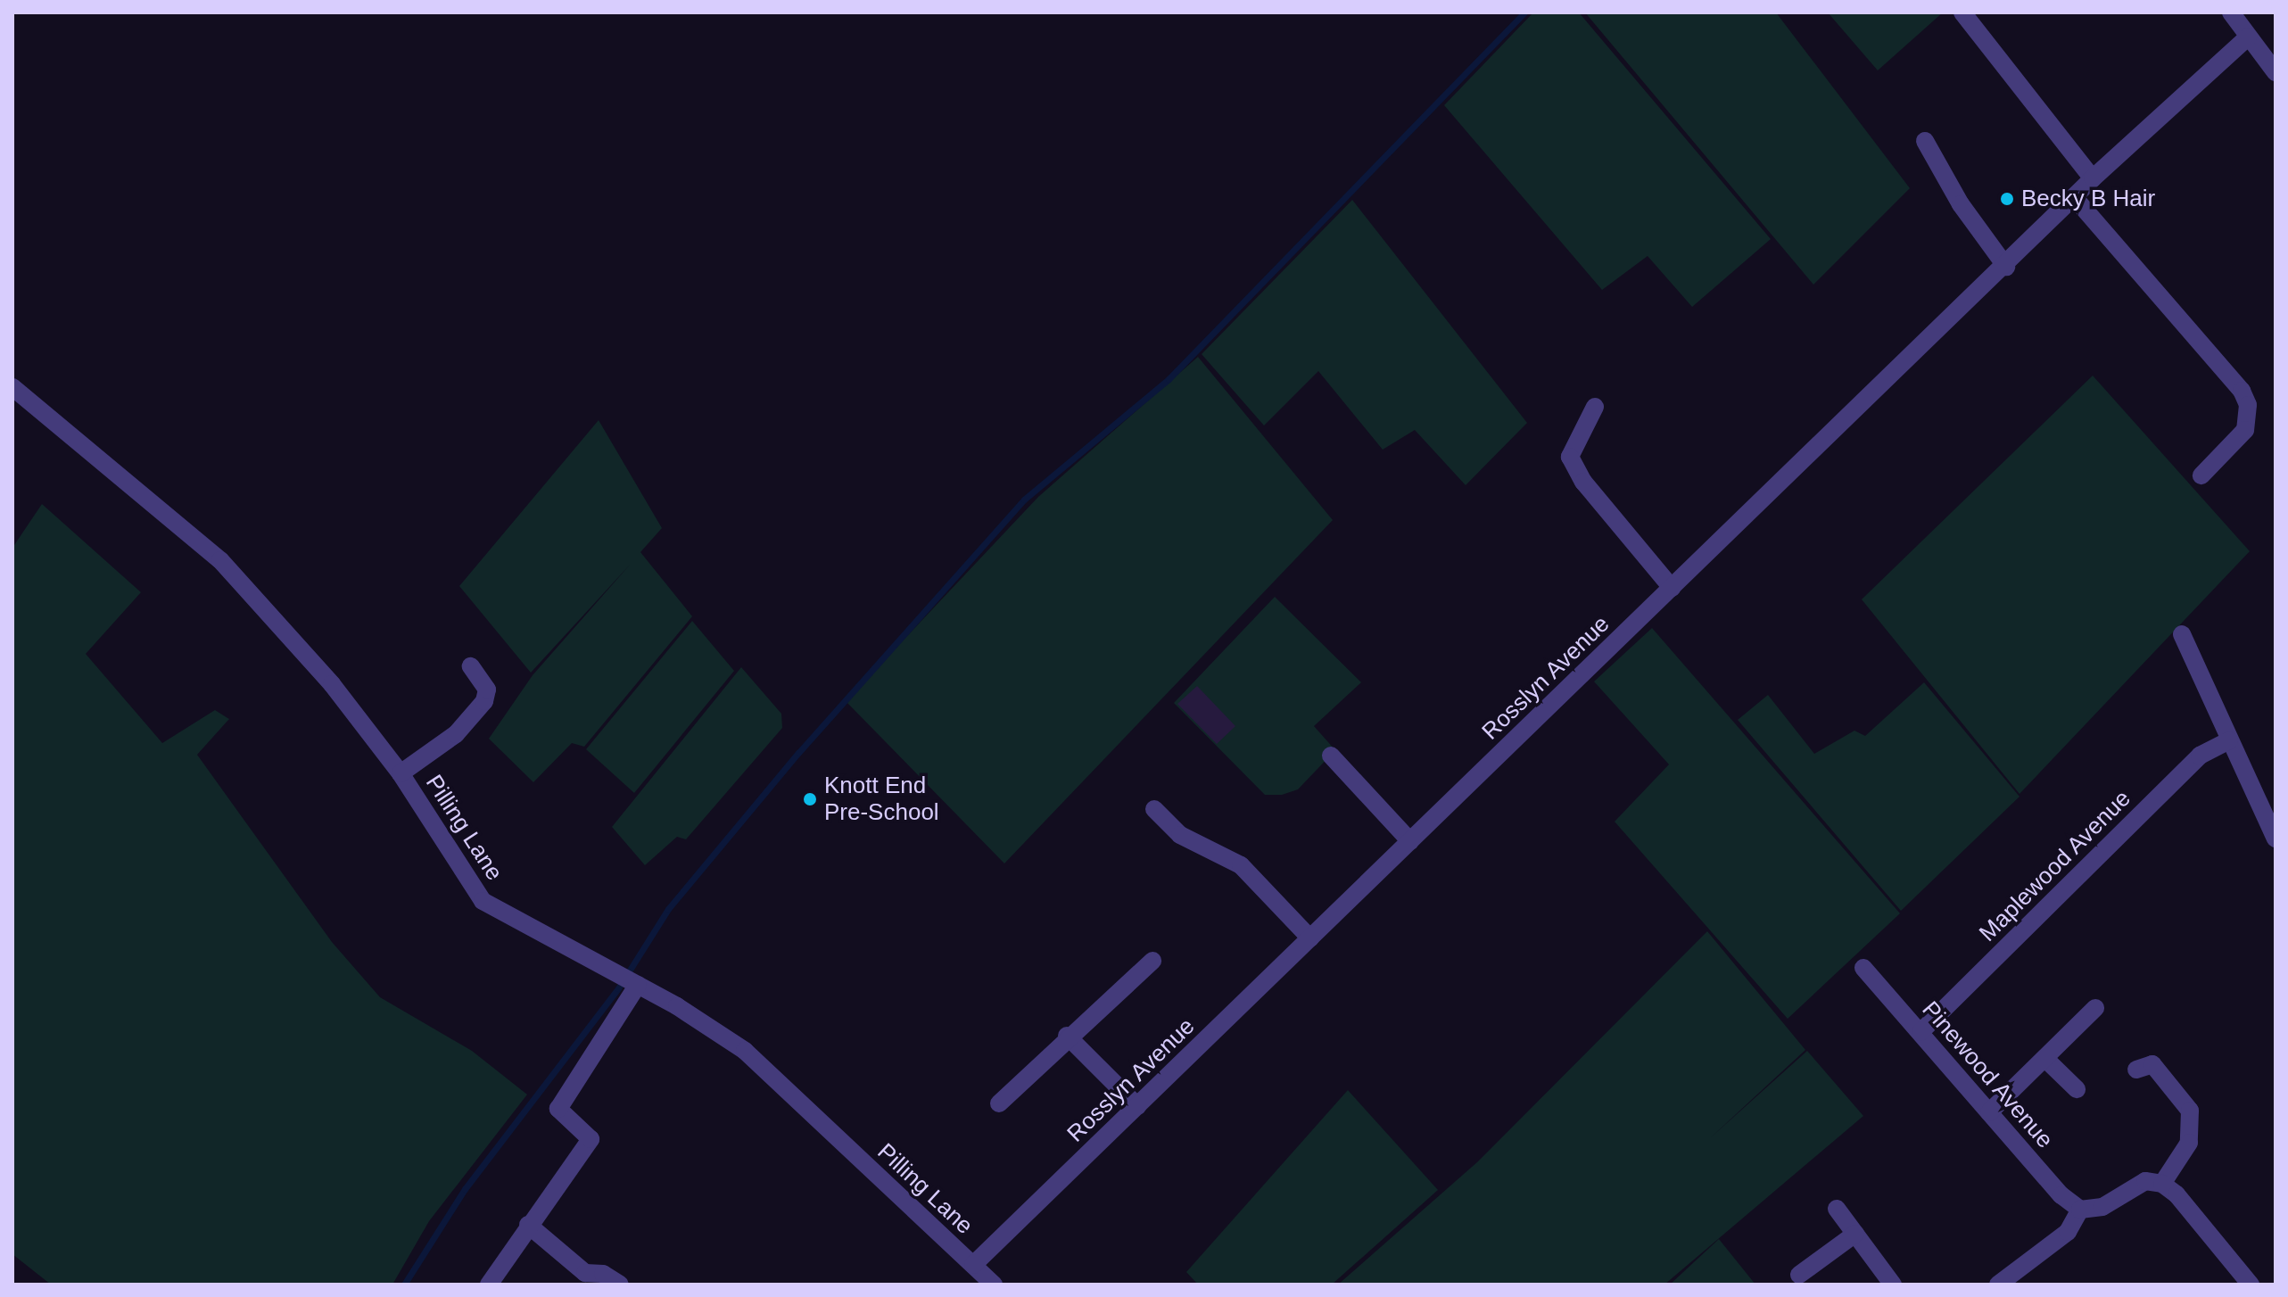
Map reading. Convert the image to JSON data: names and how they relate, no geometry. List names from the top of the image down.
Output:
{
  "streets": {
    "street": [
      "Rosslyn Avenue",
      "Pilling Lane",
      "Maplewood Avenue",
      "Pinewood Avenue"
    ]
  },
  "crossings": [
    ["Rosslyn Avenue", "Pilling Lane"],
    ["Maplewood Avenue", "Pinewood Avenue"]
  ],
  "places": ["Becky B Hair", "Knott End Pre-School"]
}
